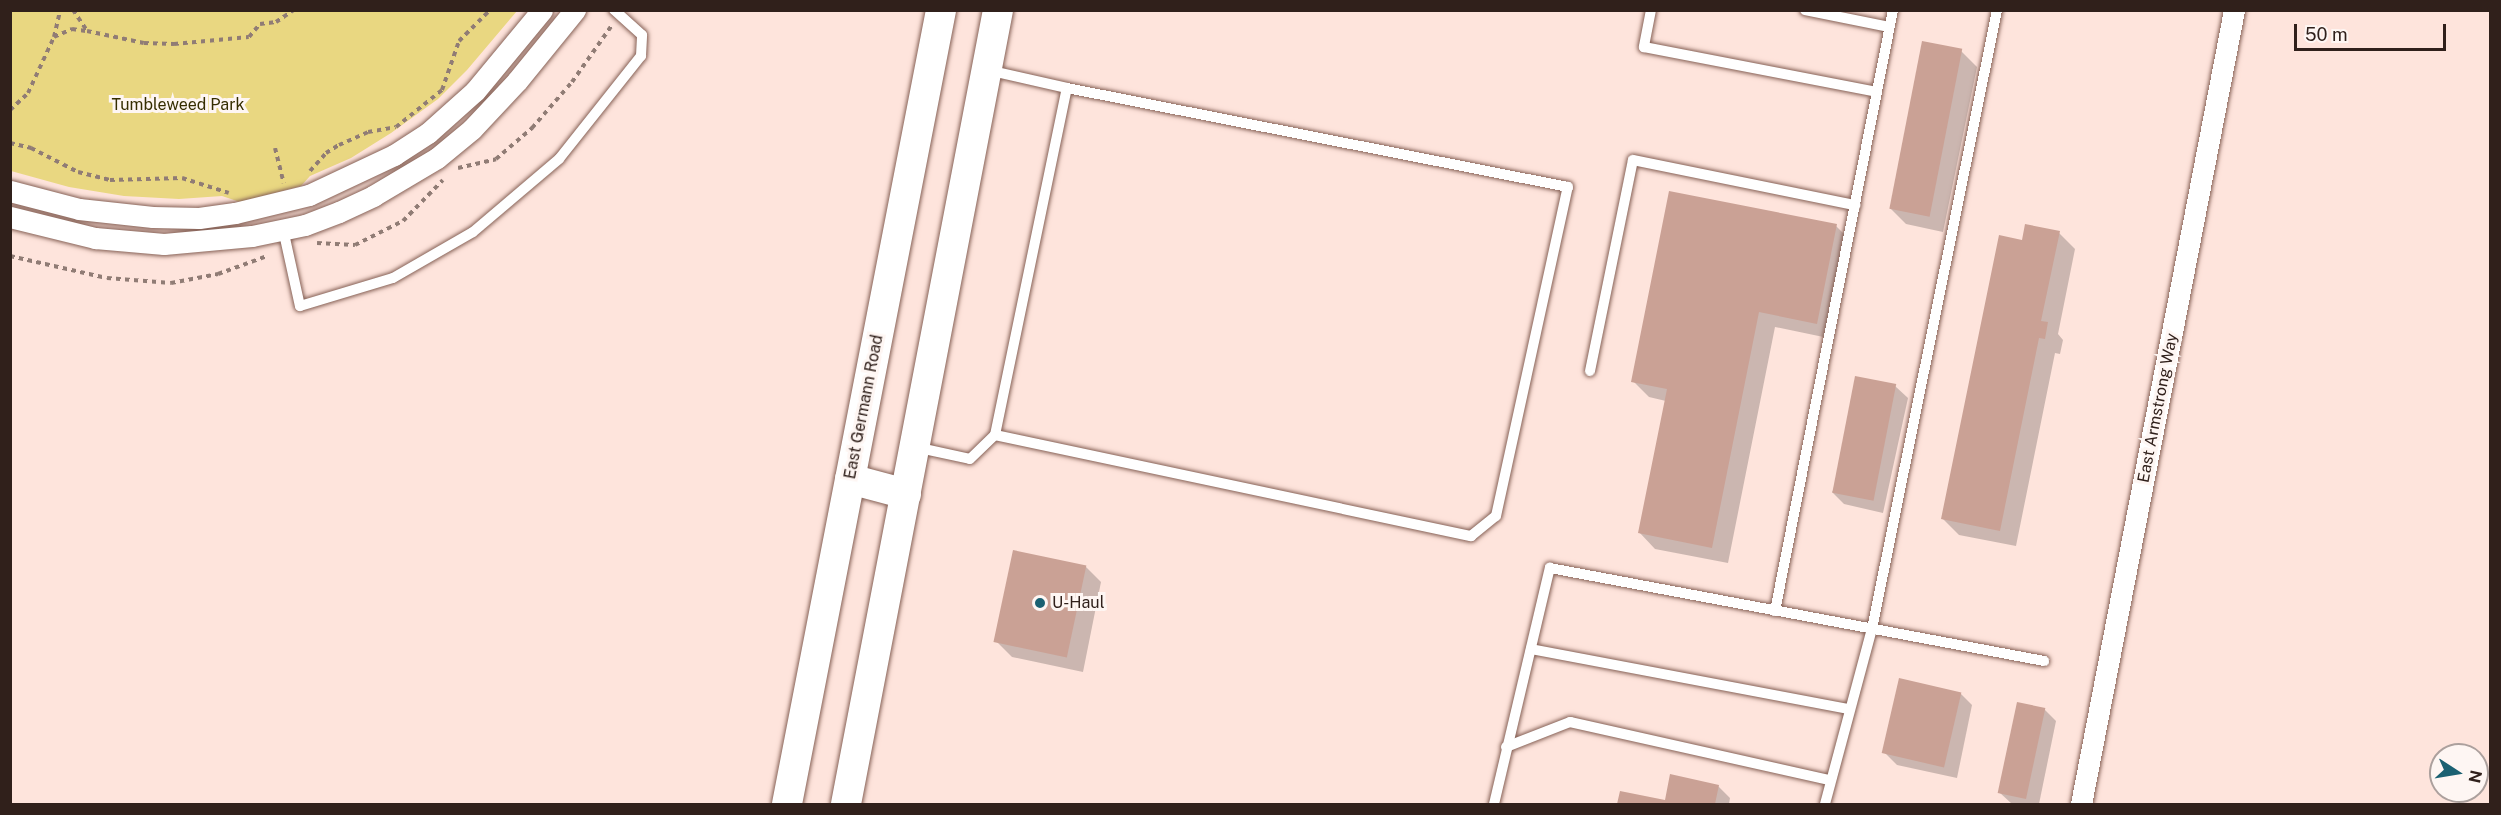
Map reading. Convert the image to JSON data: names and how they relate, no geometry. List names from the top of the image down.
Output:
{
  "streets": {
    "main road": ["East Germann Road"],
    "street": ["East Armstrong Way"]
  },
  "parks": ["Tumbleweed Park"],
  "places": ["U-Haul"],
  "scale_bar": "50 m",
  "north": "right"
}
